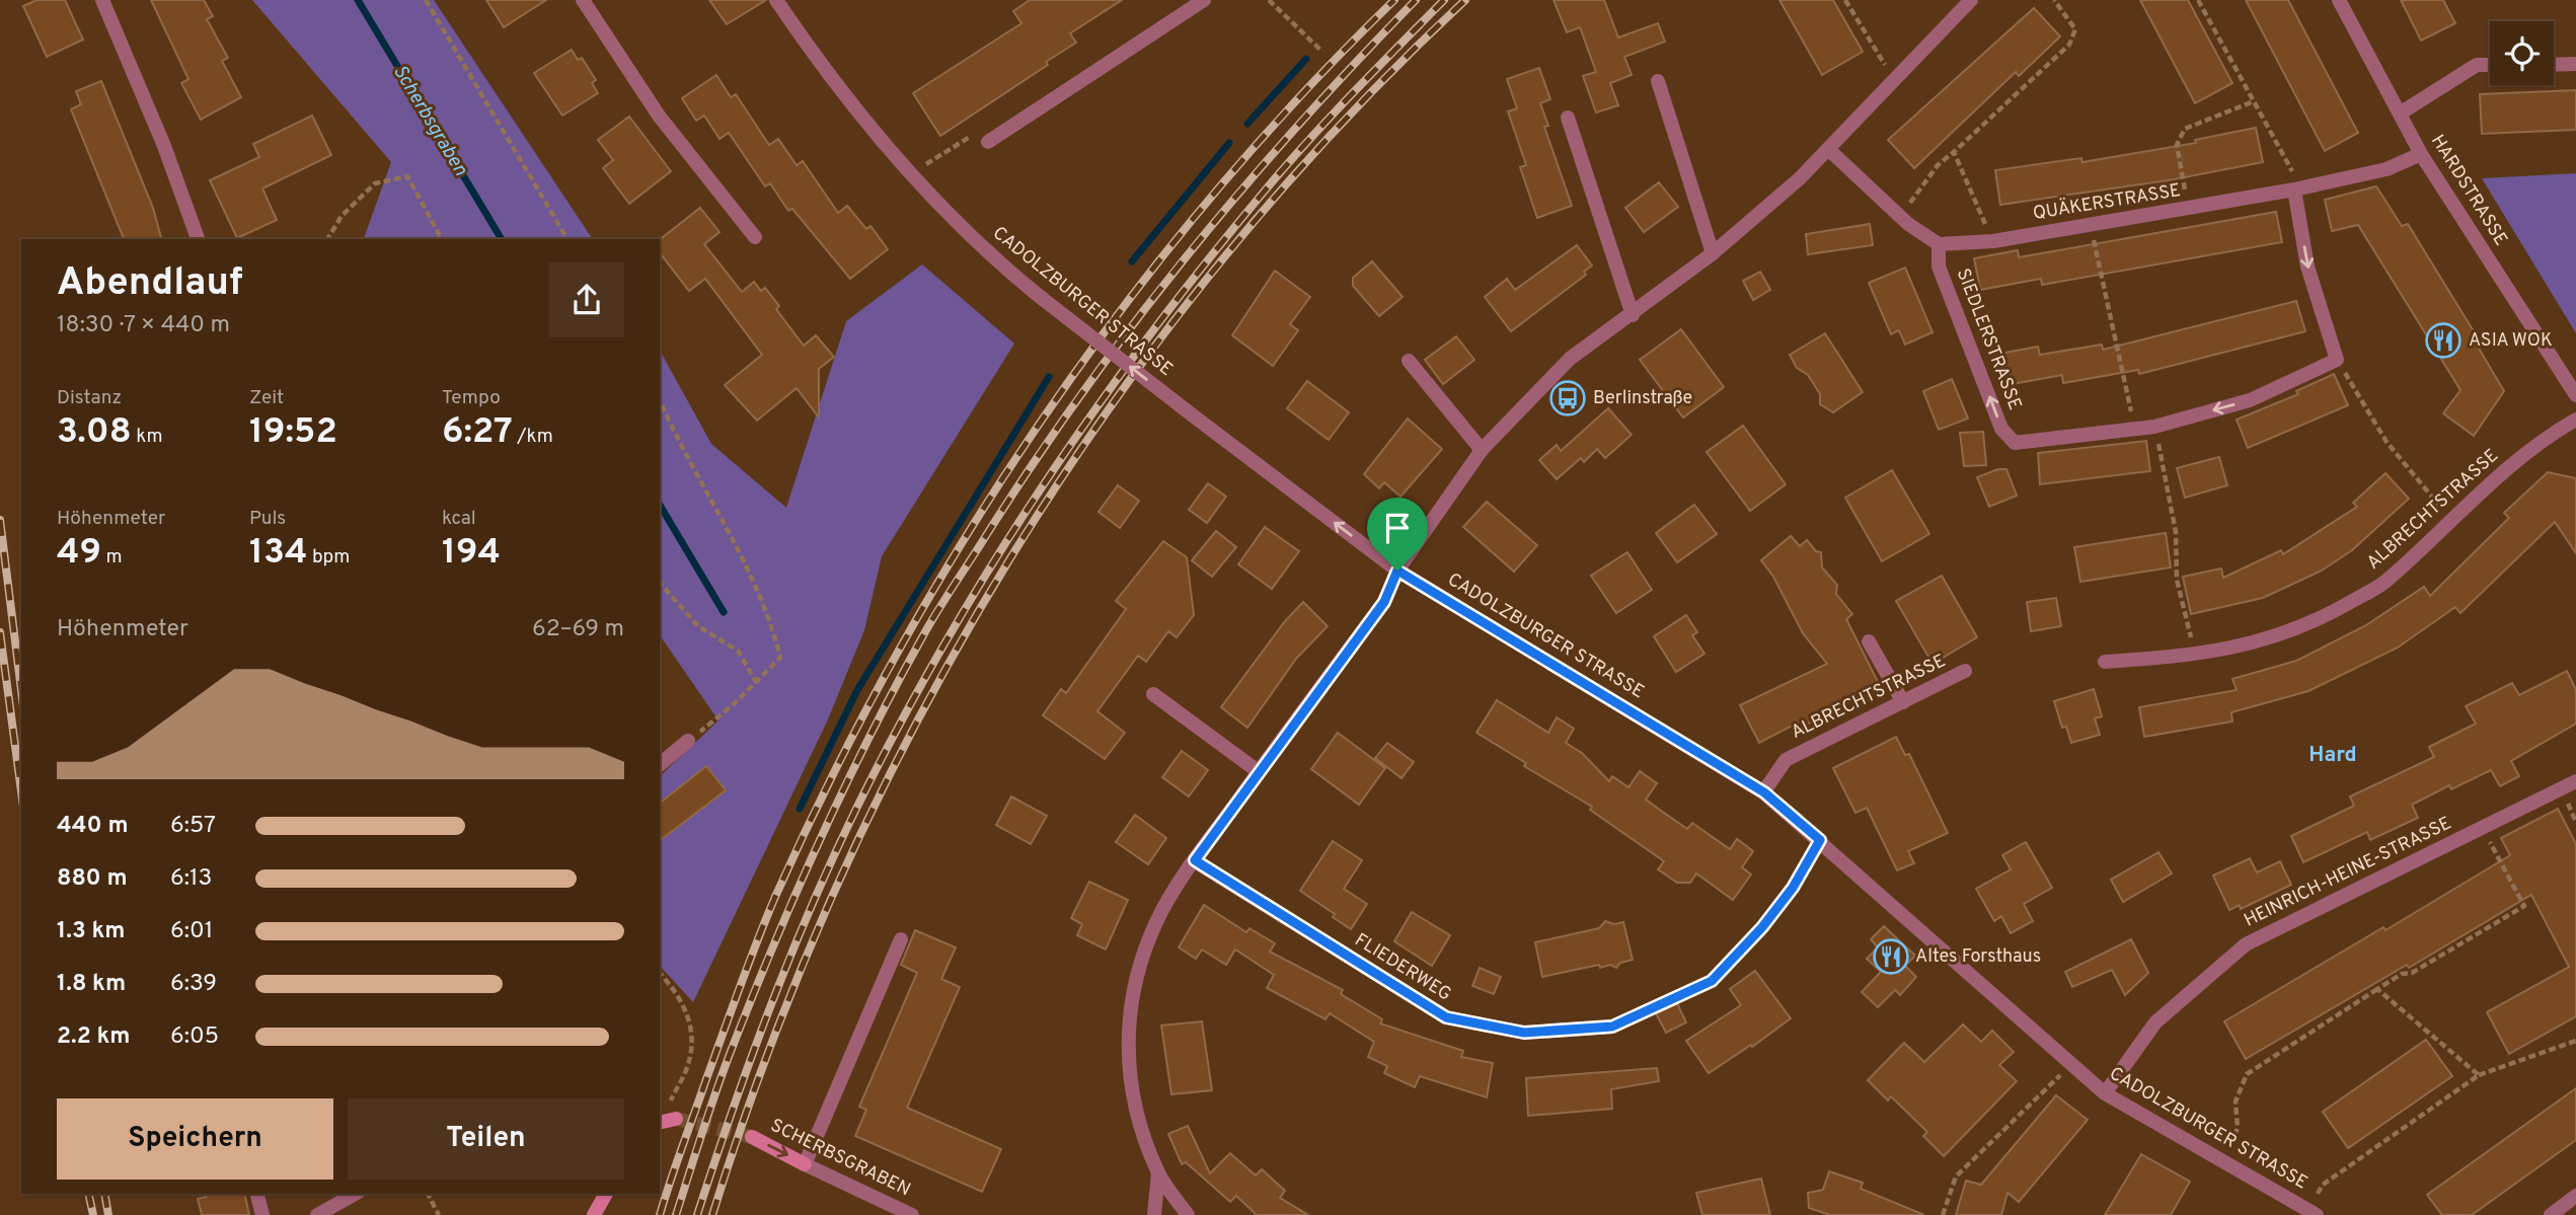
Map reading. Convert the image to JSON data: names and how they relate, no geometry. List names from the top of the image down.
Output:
{
  "streets": {
    "street": [
      "HARDSTRASSE",
      "QUÄKERSTRASSE",
      "CADOLZBURGER STRASSE",
      "SIEDLERSTRASSE",
      "ALBRECHTSTRASSE",
      "HEINRICH-HEINE-STRASSE",
      "FLIEDERWEG",
      "SCHERBSGRABEN"
    ]
  },
  "crossings": [
    ["HARDSTRASSE", "QUÄKERSTRASSE"],
    ["QUÄKERSTRASSE", "SIEDLERSTRASSE"],
    ["CADOLZBURGER STRASSE", "ALBRECHTSTRASSE"],
    ["CADOLZBURGER STRASSE", "HEINRICH-HEINE-STRASSE"]
  ],
  "districts": ["Hard"],
  "water": ["Scherbsgraben"],
  "places": {
    "restaurant": ["ASIA WOK", "Altes Forsthaus"],
    "bus stop": ["Berlinstraße"]
  },
  "page": {
    "heading": ["Abendlauf", "18:30 · 7 × 440 m"],
    "stats": [
      ["Distanz", "3.08 km"],
      ["Zeit", "19:52"],
      ["Tempo", "6:27 /km"],
      ["Höhenmeter", "49 m"],
      ["Puls", "134 bpm"],
      ["kcal", "194"]
    ],
    "chart": ["Höhenmeter", "62–69 m"],
    "list": [
      {
        "name": "440 m",
        "note": "6:57"
      },
      {
        "name": "880 m",
        "note": "6:13"
      },
      {
        "name": "1.3 km",
        "note": "6:01"
      },
      {
        "name": "1.8 km",
        "note": "6:39"
      },
      {
        "name": "2.2 km",
        "note": "6:05"
      }
    ],
    "buttons": ["Speichern", "Teilen"]
  }
}
